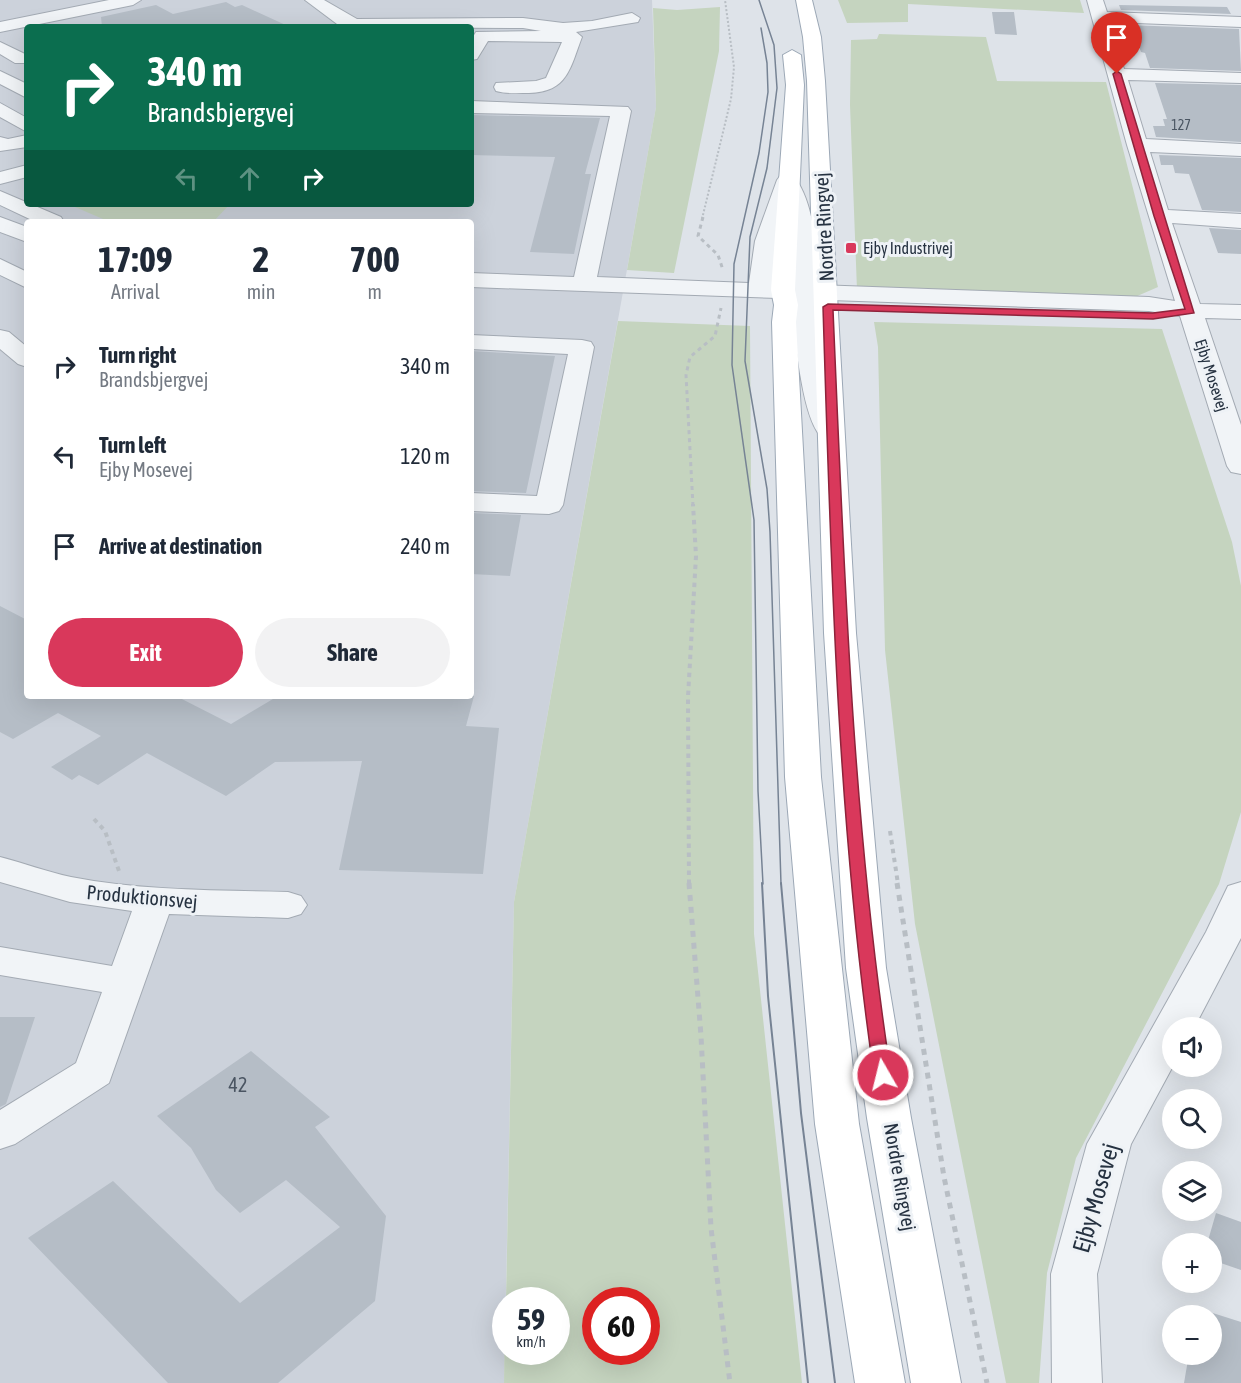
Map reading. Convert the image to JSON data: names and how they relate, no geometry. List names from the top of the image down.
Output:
{
  "streets": {
    "main road": ["Nordre Ringvej"],
    "street": ["Ejby Mosevej", "Produktionsvej"]
  },
  "places": {
    "transit": ["Ejby Industrivej"]
  },
  "house_numbers": ["127", "42"],
  "page": {
    "turn": ["340 m", "Brandsbjergvej"],
    "eta": [
      "17:09",
      "Arrival",
      "2",
      "min",
      "700",
      "m"
    ],
    "list": [
      {
        "name": "Turn right",
        "note": "Brandsbjergvej",
        "value": "340 m"
      },
      {
        "name": "Turn left",
        "note": "Ejby Mosevej",
        "value": "120 m"
      },
      {
        "name": "Arrive at destination",
        "value": "240 m"
      }
    ],
    "buttons": ["Exit", "Share"],
    "map_buttons": ["+", "−"],
    "speed": "59 km/h",
    "limit": "60"
  }
}
